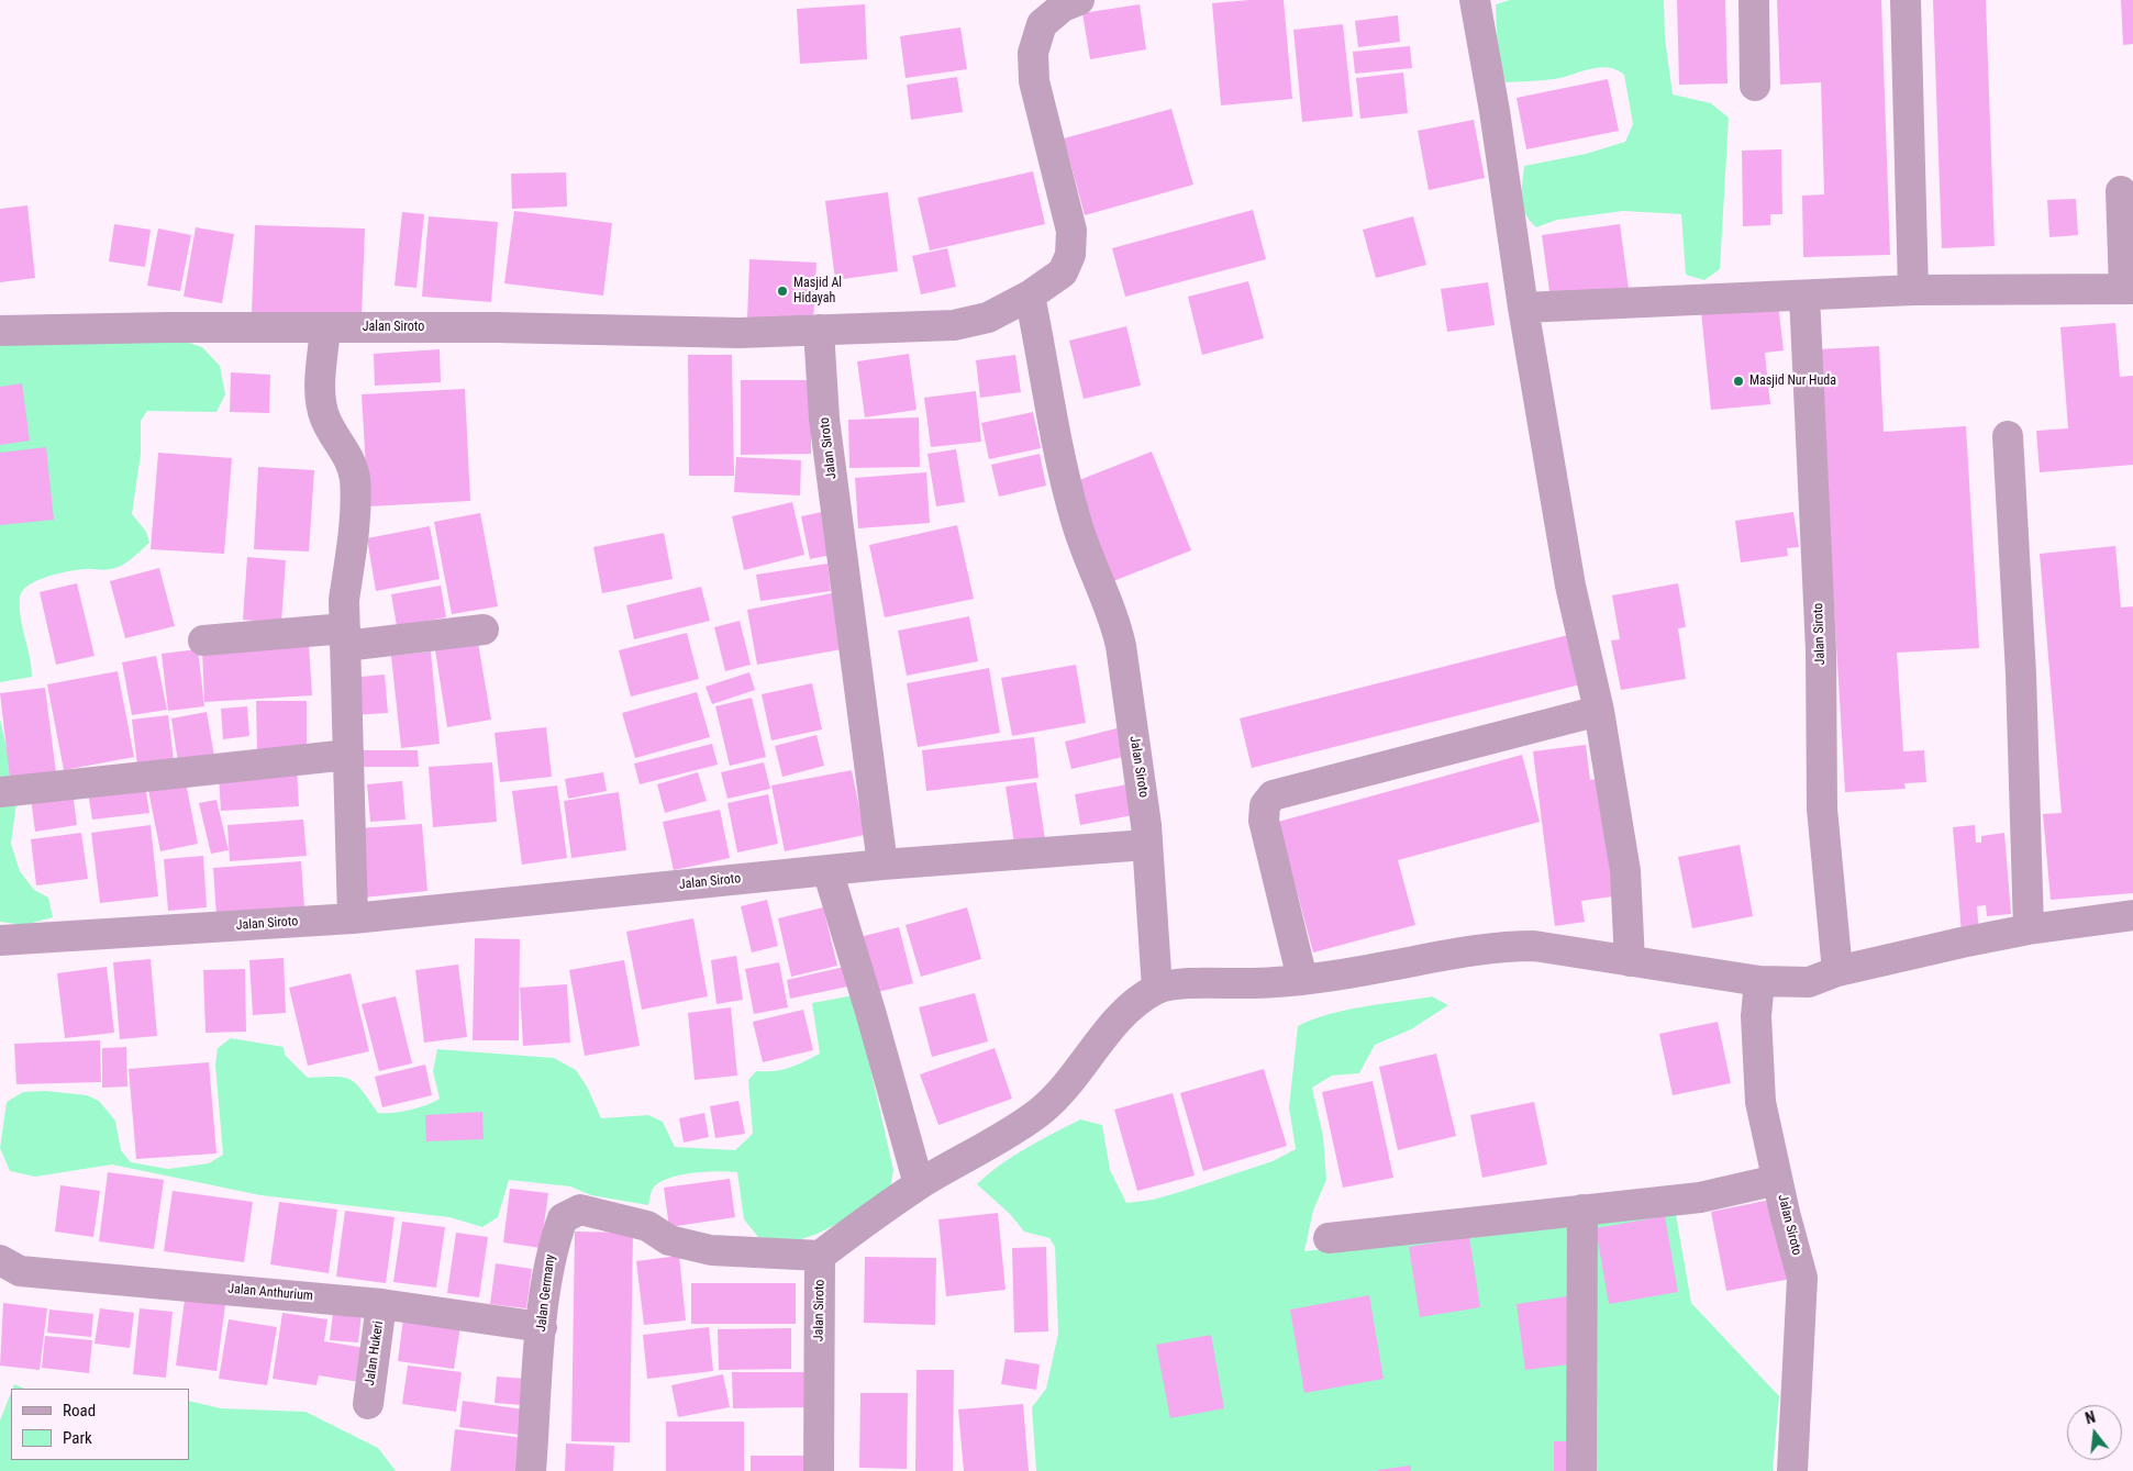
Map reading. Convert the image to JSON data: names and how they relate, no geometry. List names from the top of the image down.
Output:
{
  "streets": {
    "street": [
      "Jalan Siroto",
      "Jalan Anthurium",
      "Jalan Germany",
      "Jalan Hukeri"
    ]
  },
  "crossings": [
    ["Jalan Siroto", "Jalan Germany"],
    ["Jalan Anthurium", "Jalan Germany"],
    ["Jalan Anthurium", "Jalan Hukeri"]
  ],
  "places": ["Masjid Al Hidayah", "Masjid Nur Huda"],
  "legend": ["Road", "Park"],
  "north": "top"
}
